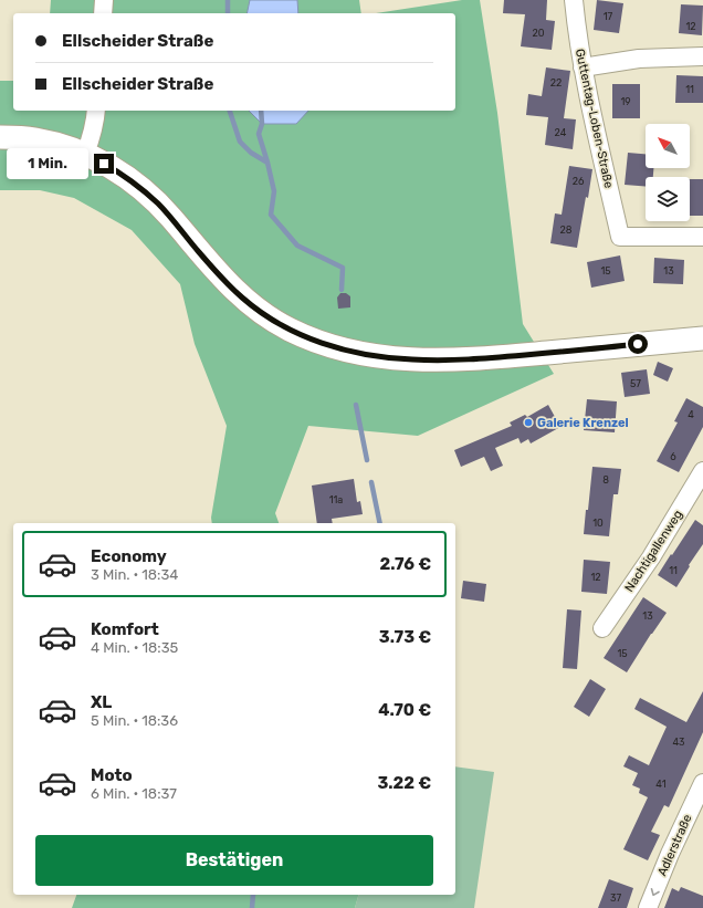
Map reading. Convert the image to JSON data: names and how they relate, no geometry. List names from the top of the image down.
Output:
{
  "streets": {
    "street": ["Guttentag-Loben-Straße", "Nachtigallenweg", "Adlerstraße"]
  },
  "one_way": ["Adlerstraße"],
  "places": ["Galerie Krenzel"],
  "house_numbers": [
    "17",
    "12",
    "20",
    "22",
    "11",
    "19",
    "24",
    "26",
    "28",
    "15",
    "13",
    "57",
    "4",
    "6",
    "8",
    "11a",
    "10",
    "11",
    "12",
    "13",
    "15",
    "43",
    "41",
    "37"
  ],
  "north": "top left",
  "page": {
    "banner": ["Ellscheider Straße", "Ellscheider Straße"],
    "bubble": "1 Min.",
    "list": [
      {
        "name": "Economy",
        "note": "3 Min. · 18:34",
        "value": "2.76 €"
      },
      {
        "name": "Komfort",
        "note": "4 Min. · 18:35",
        "value": "3.73 €"
      },
      {
        "name": "XL",
        "note": "5 Min. · 18:36",
        "value": "4.70 €"
      },
      {
        "name": "Moto",
        "note": "6 Min. · 18:37",
        "value": "3.22 €"
      }
    ],
    "buttons": "Bestätigen"
  }
}
